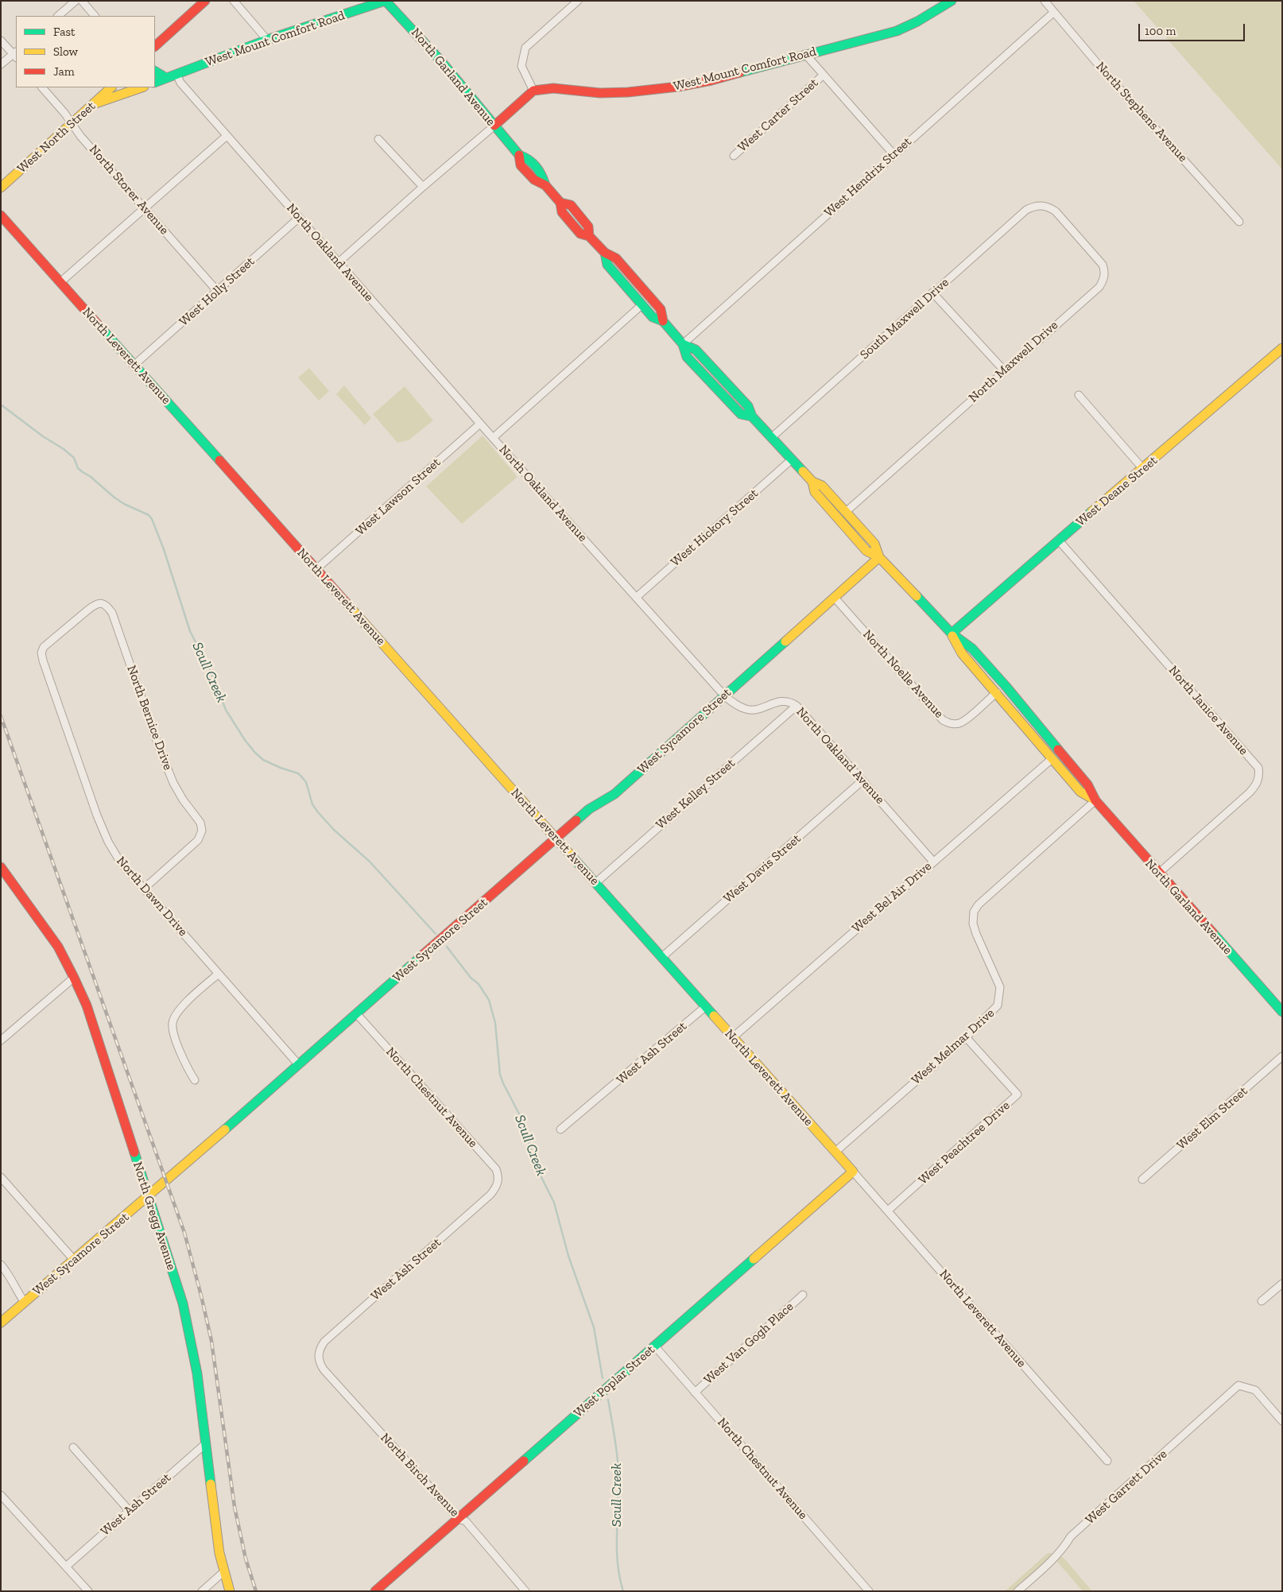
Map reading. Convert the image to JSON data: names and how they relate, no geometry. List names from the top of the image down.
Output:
{
  "streets": {
    "street": [
      "West Mount Comfort Road",
      "North Garland Avenue",
      "North Stephens Avenue",
      "West Carter Street",
      "West North Street",
      "West Hendrix Street",
      "North Storer Avenue",
      "North Oakland Avenue",
      "West Holly Street",
      "South Maxwell Drive",
      "North Leverett Avenue",
      "North Maxwell Drive",
      "West Deane Street",
      "West Lawson Street",
      "West Hickory Street",
      "North Noelle Avenue",
      "North Janice Avenue",
      "North Bernice Drive",
      "West Sycamore Street",
      "West Kelley Street",
      "West Davis Street",
      "North Dawn Drive",
      "West Bel Air Drive",
      "West Melmar Drive",
      "West Ash Street",
      "North Chestnut Avenue",
      "West Elm Street",
      "West Peachtree Drive",
      "North Gregg Avenue",
      "West Van Gogh Place",
      "West Poplar Street",
      "North Birch Avenue",
      "West Garrett Drive"
    ]
  },
  "crossings": [
    ["West Mount Comfort Road", "North Garland Avenue"],
    ["West Mount Comfort Road", "North Oakland Avenue"],
    ["North Garland Avenue", "West Hendrix Street"],
    ["North Garland Avenue", "South Maxwell Drive"],
    ["North Garland Avenue", "North Maxwell Drive"],
    ["North Garland Avenue", "West Deane Street"],
    ["North Garland Avenue", "West Hickory Street"],
    ["North Garland Avenue", "North Noelle Avenue"],
    ["North Garland Avenue", "North Janice Avenue"],
    ["North Garland Avenue", "West Sycamore Street"],
    ["North Garland Avenue", "West Bel Air Drive"],
    ["North Garland Avenue", "West Melmar Drive"],
    ["North Stephens Avenue", "West Hendrix Street"],
    ["West North Street", "North Storer Avenue"],
    ["North Storer Avenue", "West Holly Street"],
    ["North Oakland Avenue", "West Holly Street"],
    ["North Oakland Avenue", "West Lawson Street"],
    ["North Oakland Avenue", "West Hickory Street"],
    ["North Oakland Avenue", "West Sycamore Street"],
    ["North Oakland Avenue", "West Kelley Street"],
    ["North Oakland Avenue", "West Davis Street"],
    ["North Oakland Avenue", "West Bel Air Drive"],
    ["West Holly Street", "North Leverett Avenue"],
    ["South Maxwell Drive", "North Maxwell Drive"],
    ["North Leverett Avenue", "West Lawson Street"],
    ["North Leverett Avenue", "West Sycamore Street"],
    ["North Leverett Avenue", "West Kelley Street"],
    ["North Leverett Avenue", "West Davis Street"],
    ["North Leverett Avenue", "West Bel Air Drive"],
    ["North Leverett Avenue", "West Melmar Drive"],
    ["North Leverett Avenue", "West Ash Street"],
    ["North Leverett Avenue", "West Peachtree Drive"],
    ["North Leverett Avenue", "West Poplar Street"],
    ["West Deane Street", "North Janice Avenue"],
    ["North Noelle Avenue", "West Sycamore Street"],
    ["North Bernice Drive", "North Dawn Drive"],
    ["West Sycamore Street", "North Dawn Drive"],
    ["West Sycamore Street", "North Chestnut Avenue"],
    ["West Sycamore Street", "North Gregg Avenue"],
    ["West Melmar Drive", "West Peachtree Drive"],
    ["West Ash Street", "North Chestnut Avenue"],
    ["West Ash Street", "North Gregg Avenue"],
    ["West Ash Street", "North Birch Avenue"],
    ["North Chestnut Avenue", "West Van Gogh Place"],
    ["North Chestnut Avenue", "West Poplar Street"],
    ["West Poplar Street", "North Birch Avenue"]
  ],
  "water": ["Scull Creek"],
  "legend": ["Fast", "Slow", "Jam"],
  "scale_bar": "100 m"
}
